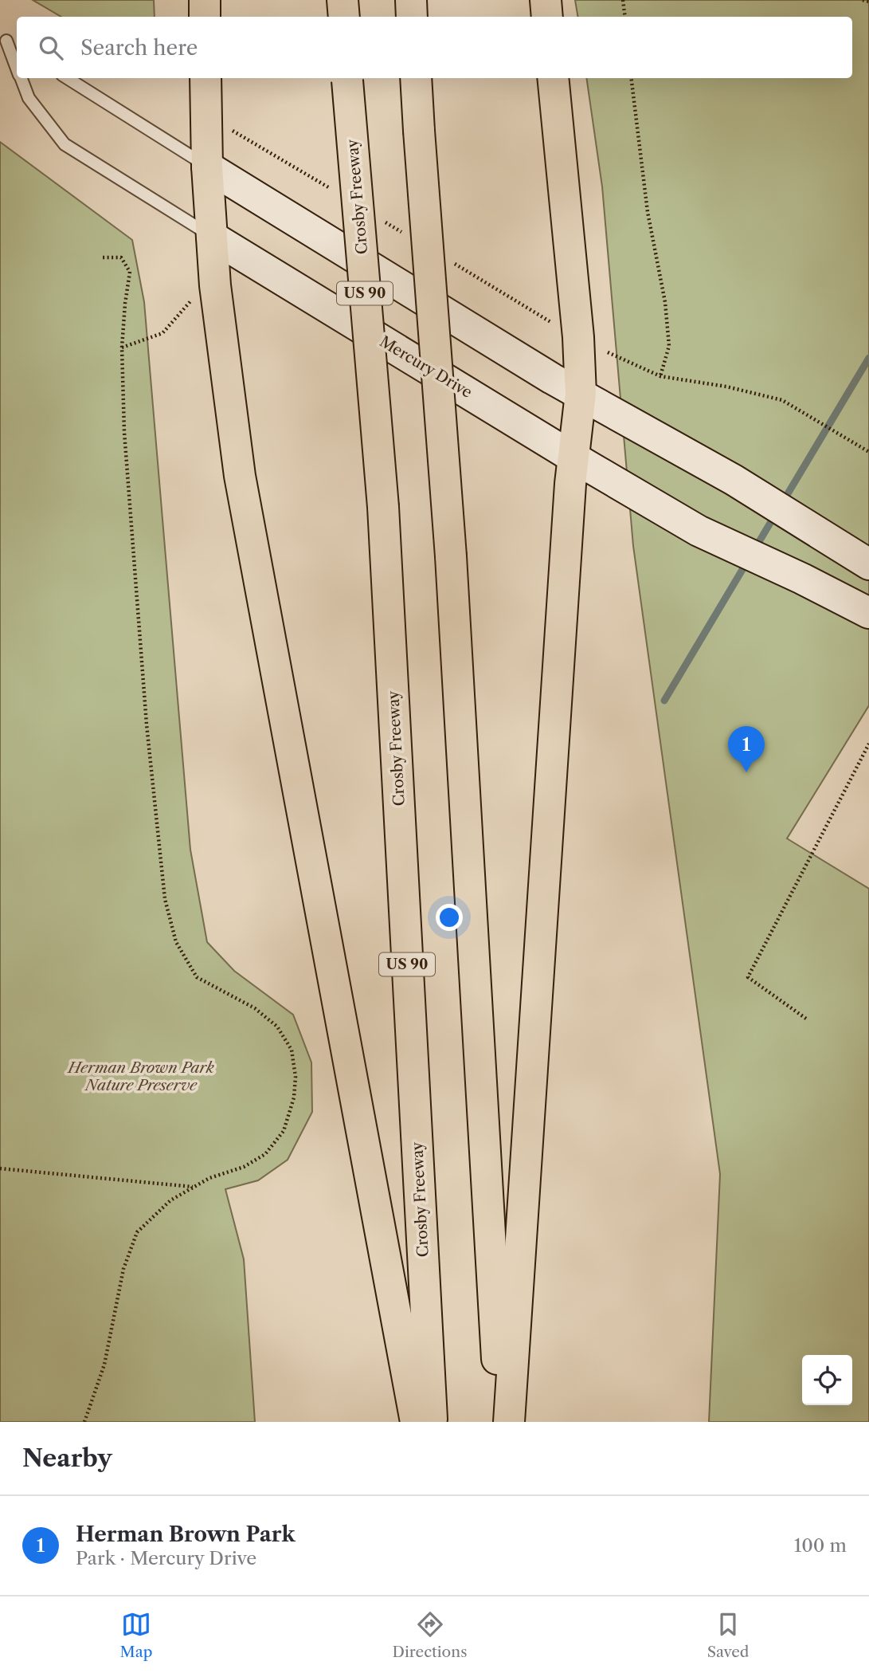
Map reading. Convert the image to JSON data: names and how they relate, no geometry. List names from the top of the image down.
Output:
{
  "streets": {
    "highway": ["Crosby Freeway", "US 90"],
    "street": ["Mercury Drive"]
  },
  "parks": ["Herman Brown Park Nature Preserve"],
  "page": {
    "search": "Search here",
    "pins": "1",
    "heading": "Nearby",
    "list": [
      {
        "mark": "1",
        "name": "Herman Brown Park",
        "note": "Park · Mercury Drive",
        "value": "100 m"
      }
    ],
    "nav": ["Map", "Directions", "Saved"]
  }
}
